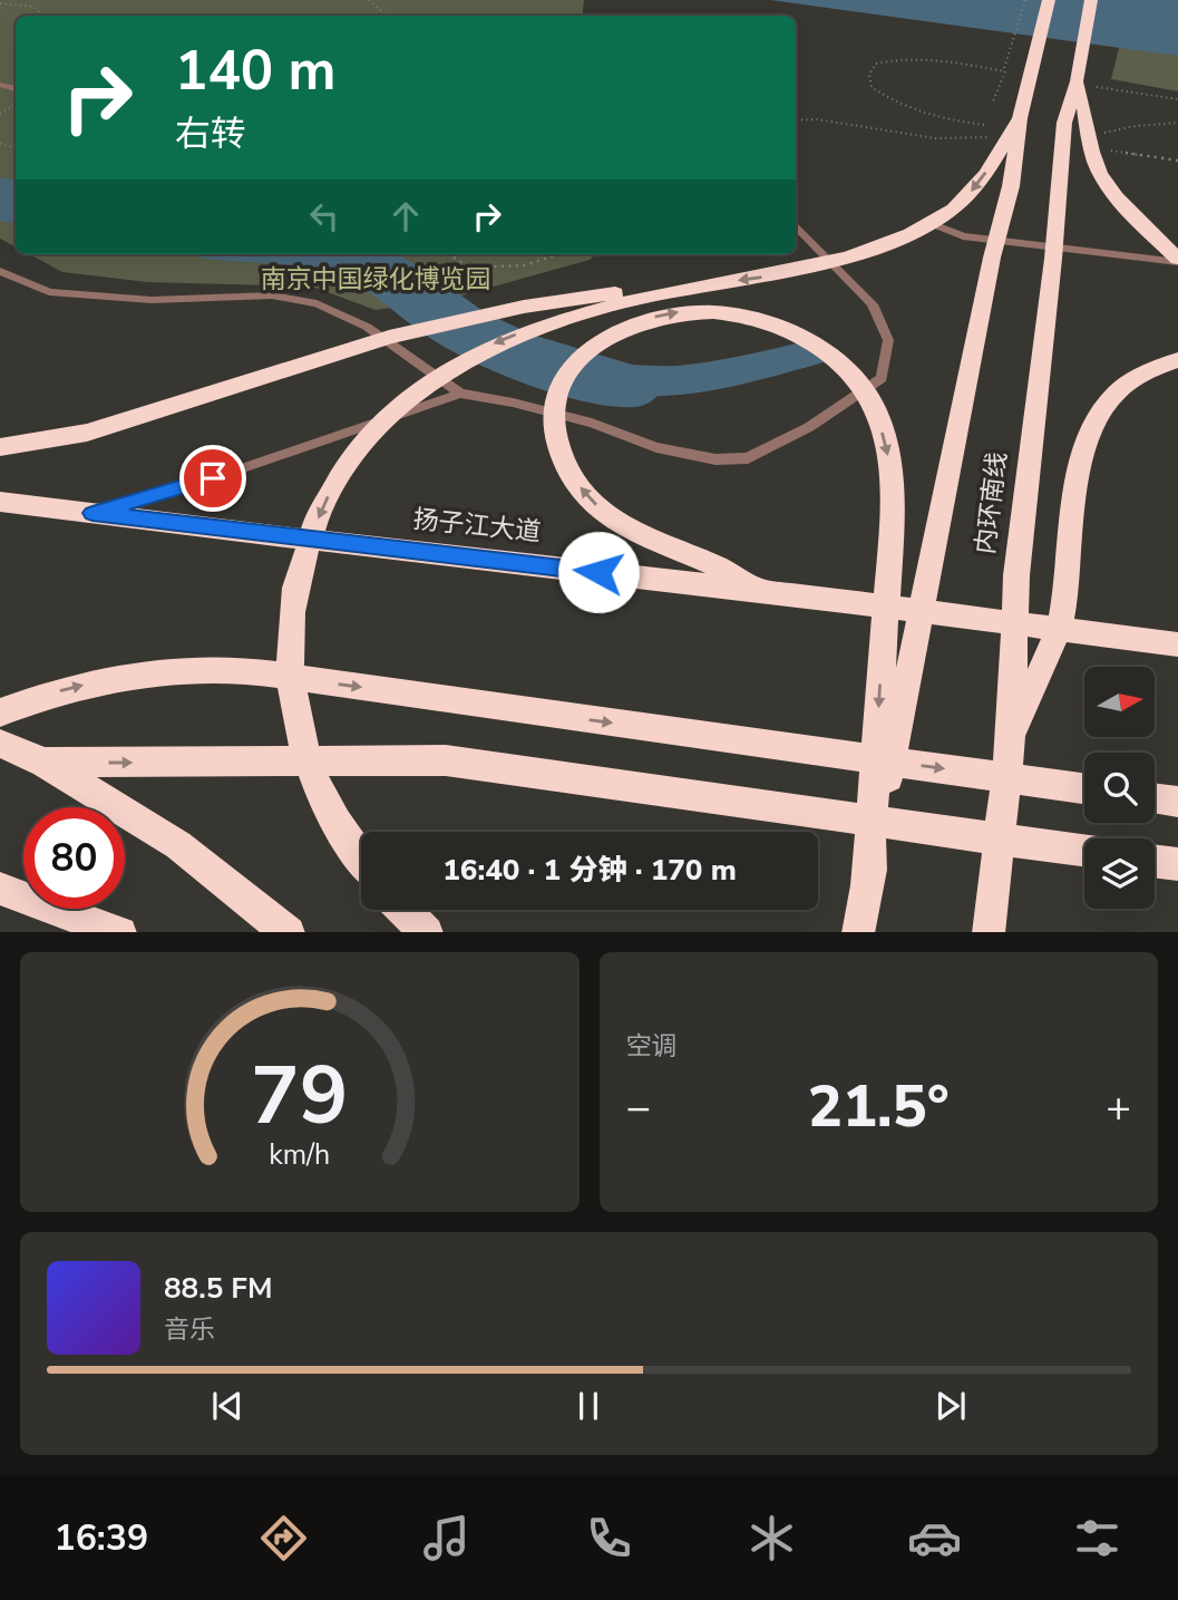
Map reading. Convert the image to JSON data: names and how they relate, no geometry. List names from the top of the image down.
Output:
{
  "streets": {
    "highway": ["内环南线", "扬子江大道"]
  },
  "parks": ["南京中国绿化博览园"],
  "north": "right",
  "page": {
    "turn": ["140 m", "右转"],
    "limit": "80",
    "trip": "16:40 · 1 分钟 · 170 m",
    "tile": "空调",
    "heat": ["−", "21.5°", "+"],
    "song": ["88.5 FM", "音乐"],
    "tabs": "16:39",
    "gauge": ["79", "km/h"]
  }
}
